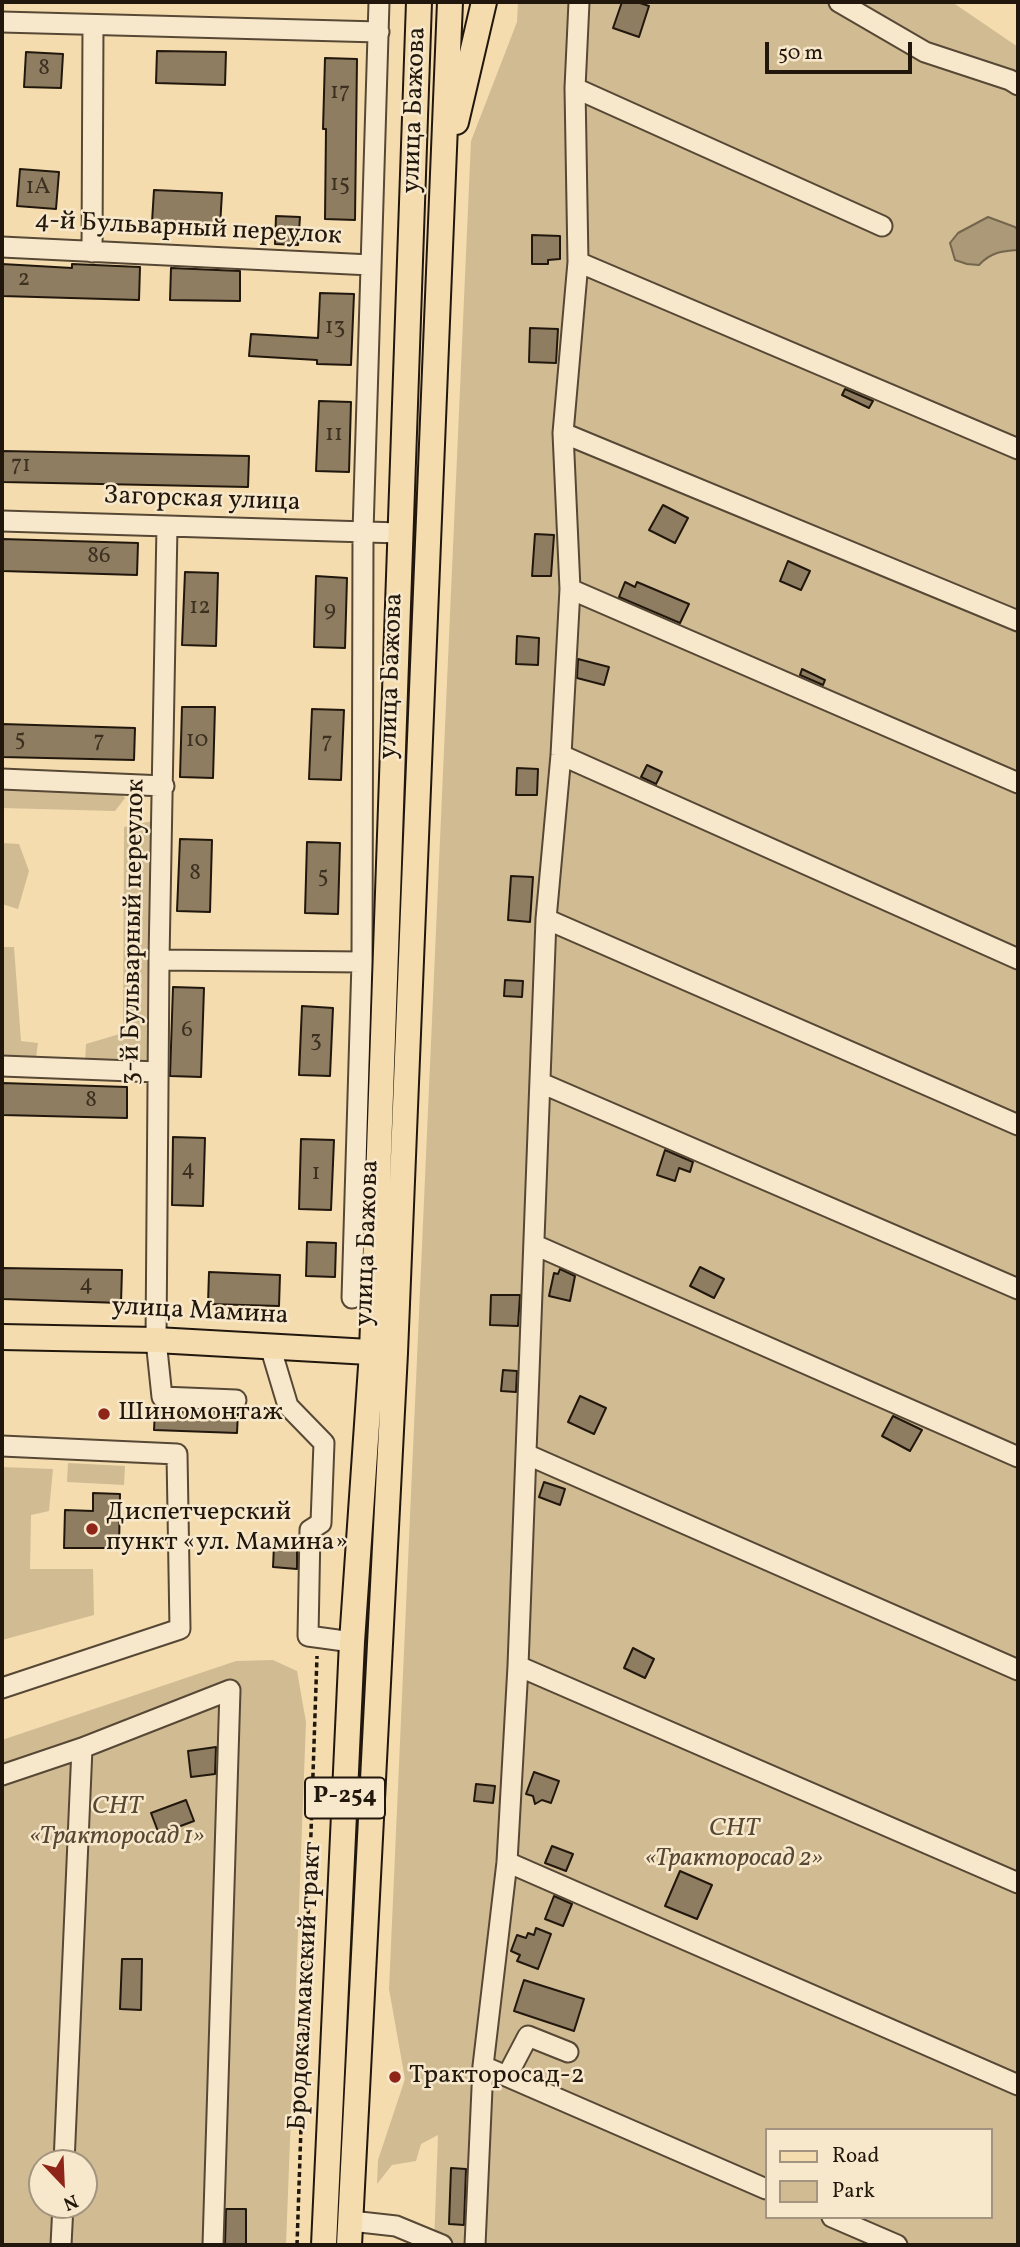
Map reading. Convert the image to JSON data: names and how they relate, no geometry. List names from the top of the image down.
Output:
{
  "streets": {
    "main road": [
      "улица Бажова",
      "улица Мамина",
      "Р-254",
      "Бродокалмакский тракт"
    ],
    "street": ["4-й Бульварный переулок", "Загорская улица", "3-й Бульварный переулок"]
  },
  "crossings": [
    ["улица Бажова", "Загорская улица"],
    ["улица Бажова", "улица Мамина"],
    ["улица Бажова", "Р-254"],
    ["улица Бажова", "Бродокалмакский тракт"],
    ["Загорская улица", "3-й Бульварный переулок"],
    ["3-й Бульварный переулок", "улица Мамина"],
    ["улица Мамина", "Р-254"],
    ["улица Мамина", "Бродокалмакский тракт"],
    ["Р-254", "Бродокалмакский тракт"]
  ],
  "parks": ["СНТ «Тракторосад 1»", "СНТ «Тракторосад 2»"],
  "places": ["Шиномонтаж", "Диспетчерский пункт «ул. Мамина»", "Тракторосад-2"],
  "house_numbers": [
    "8",
    "17",
    "15",
    "1А",
    "2",
    "13",
    "11",
    "71",
    "86",
    "12",
    "9",
    "5",
    "10",
    "7",
    "7",
    "8",
    "5",
    "6",
    "3",
    "8",
    "4",
    "1",
    "4"
  ],
  "legend": ["Road", "Park"],
  "scale_bar": "50 m",
  "north": "bottom right"
}
